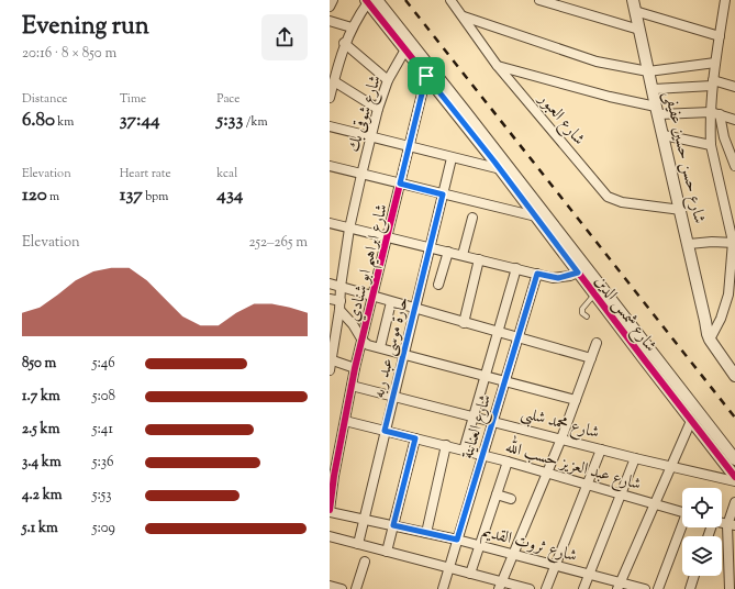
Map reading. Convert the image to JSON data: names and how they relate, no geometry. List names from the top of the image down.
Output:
{
  "streets": {
    "street": [
      "شارع شوقى بك",
      "شارع العبور",
      "شارع حسن حسين عفيفى",
      "شارع ابراهيم ابو شنادي",
      "شارع شمس الدين",
      "حارة موسى عبد ربه",
      "شارع محمد شلبى",
      "شارع العناينة",
      "شارع عبد العزيز حسب الله",
      "شارع ثروت القديم"
    ]
  },
  "crossings": [
    ["شارع شوقى بك", "شارع شمس الدين"],
    ["شارع العبور", "شارع حسن حسين عفيفى"],
    ["شارع ابراهيم ابو شنادي", "شارع شمس الدين"],
    ["شارع ابراهيم ابو شنادي", "شارع محمد شلبى"],
    ["شارع ابراهيم ابو شنادي", "شارع عبد العزيز حسب الله"],
    ["شارع ابراهيم ابو شنادي", "شارع ثروت القديم"],
    ["حارة موسى عبد ربه", "شارع محمد شلبى"],
    ["حارة موسى عبد ربه", "شارع عبد العزيز حسب الله"],
    ["حارة موسى عبد ربه", "شارع ثروت القديم"],
    ["شارع محمد شلبى", "شارع العناينة"],
    ["شارع العناينة", "شارع عبد العزيز حسب الله"],
    ["شارع العناينة", "شارع ثروت القديم"]
  ],
  "page": {
    "heading": ["Evening run", "20:16 · 8 × 850 m"],
    "stats": [
      ["Distance", "6.80 km"],
      ["Time", "37:44"],
      ["Pace", "5:33 /km"],
      ["Elevation", "120 m"],
      ["Heart rate", "137 bpm"],
      ["kcal", "434"]
    ],
    "chart": ["Elevation", "252–265 m"],
    "list": [
      {
        "name": "850 m",
        "note": "5:46"
      },
      {
        "name": "1.7 km",
        "note": "5:08"
      },
      {
        "name": "2.5 km",
        "note": "5:41"
      },
      {
        "name": "3.4 km",
        "note": "5:36"
      },
      {
        "name": "4.2 km",
        "note": "5:53"
      },
      {
        "name": "5.1 km",
        "note": "5:09"
      }
    ]
  }
}
